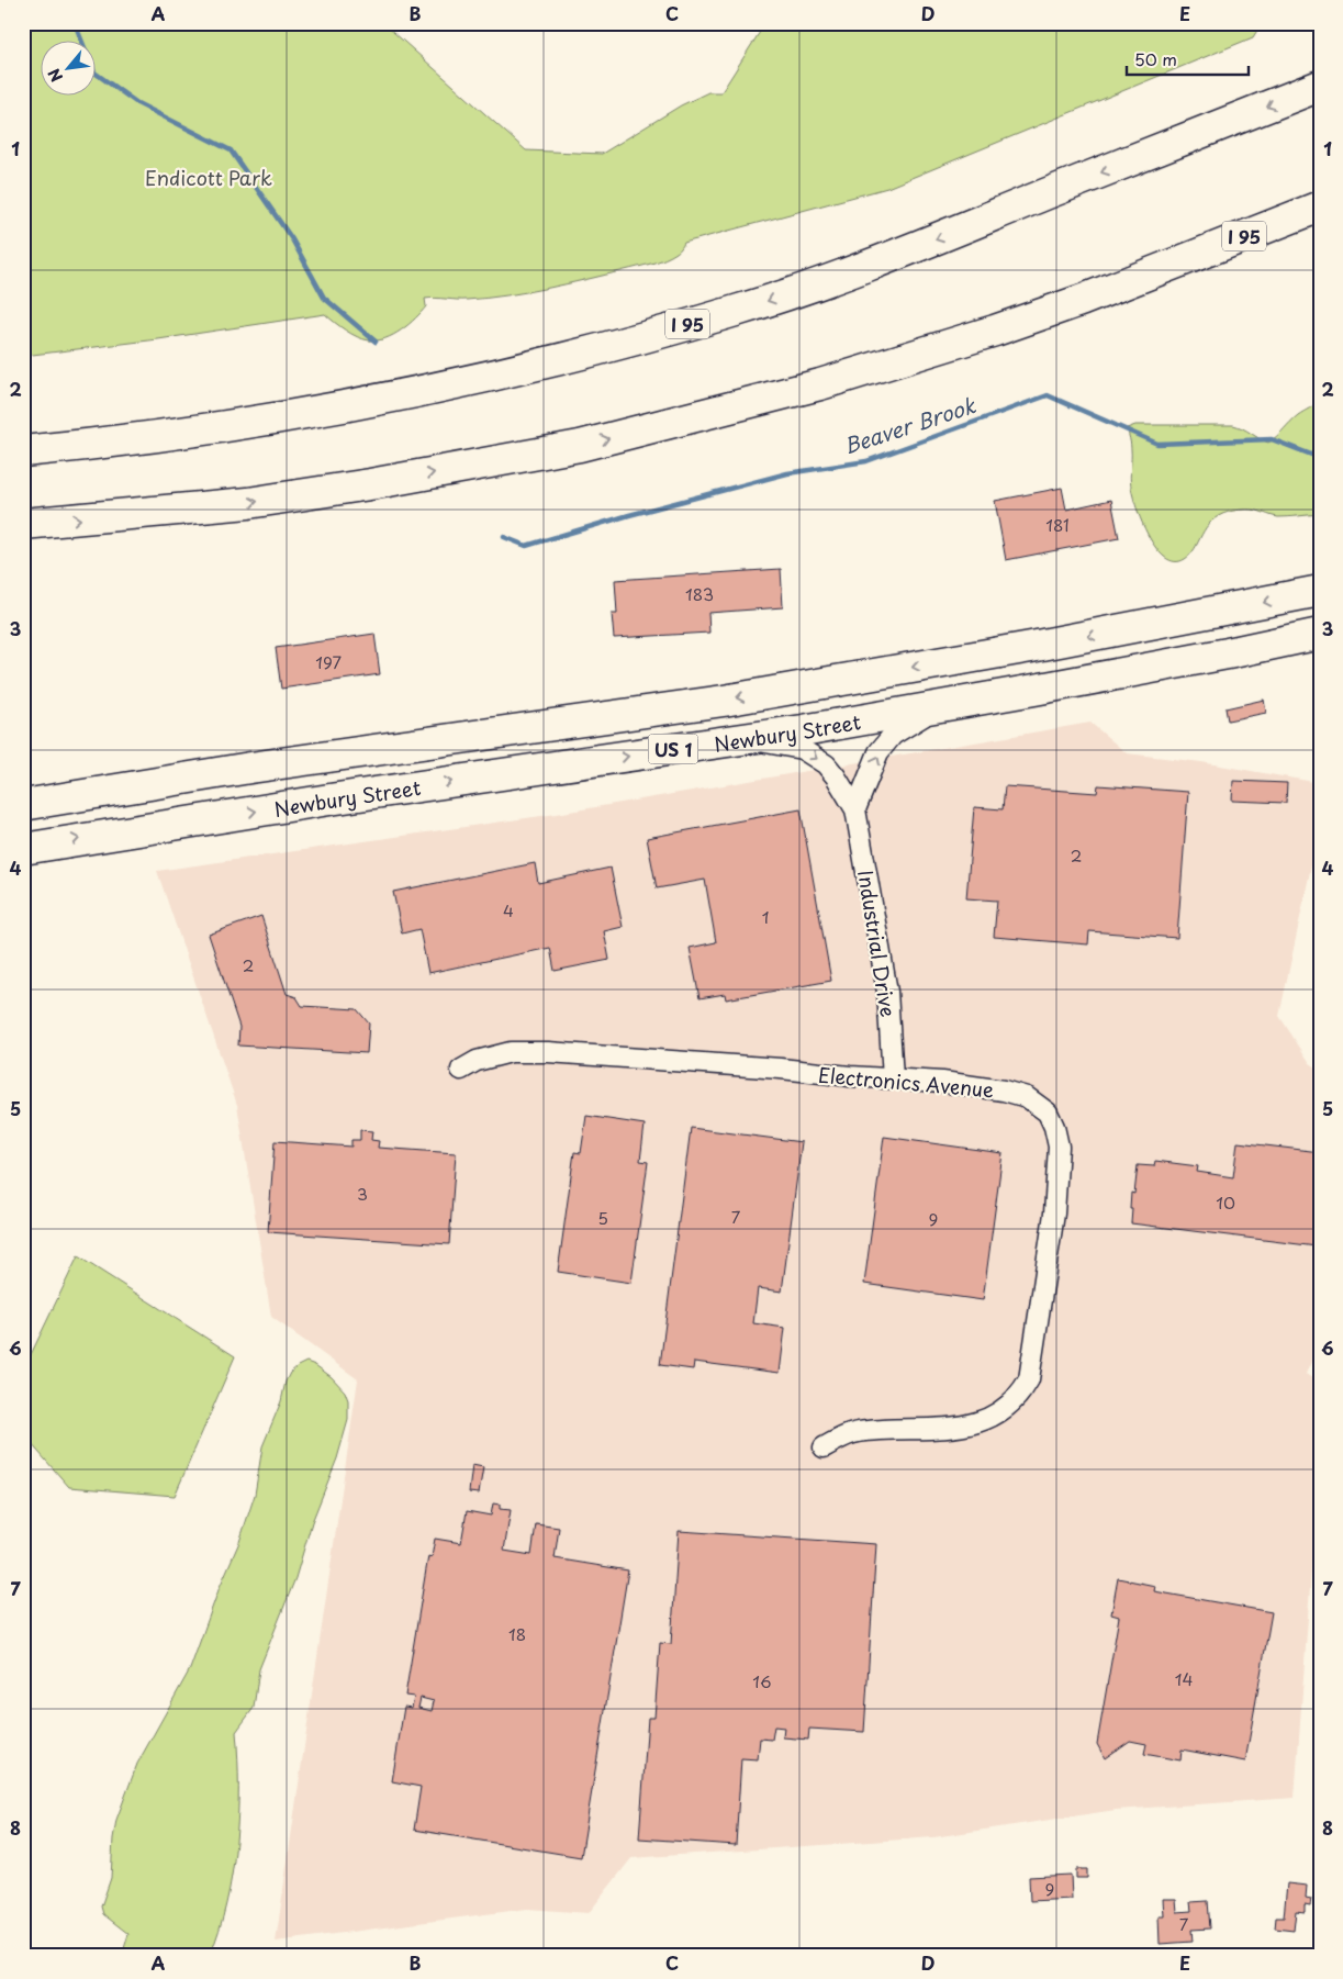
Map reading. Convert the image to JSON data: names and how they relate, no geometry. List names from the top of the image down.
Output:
{
  "streets": {
    "main road": ["I 95", "Newbury Street", "US 1"],
    "street": ["Industrial Drive", "Electronics Avenue"]
  },
  "crossings": [
    ["Newbury Street", "Industrial Drive"],
    ["Industrial Drive", "Electronics Avenue"]
  ],
  "water": ["Beaver Brook"],
  "parks": ["Endicott Park"],
  "house_numbers": [
    "181",
    "183",
    "197",
    "2",
    "4",
    "1",
    "2",
    "3",
    "10",
    "7",
    "5",
    "9",
    "18",
    "14",
    "16",
    "9",
    "7"
  ],
  "scale_bar": "50 m",
  "north": "bottom left",
  "grid": {
    "columns": [
      "A",
      "B",
      "C",
      "D",
      "E"
    ],
    "rows": [
      "1",
      "2",
      "3",
      "4",
      "5",
      "6",
      "7",
      "8"
    ]
  }
}
